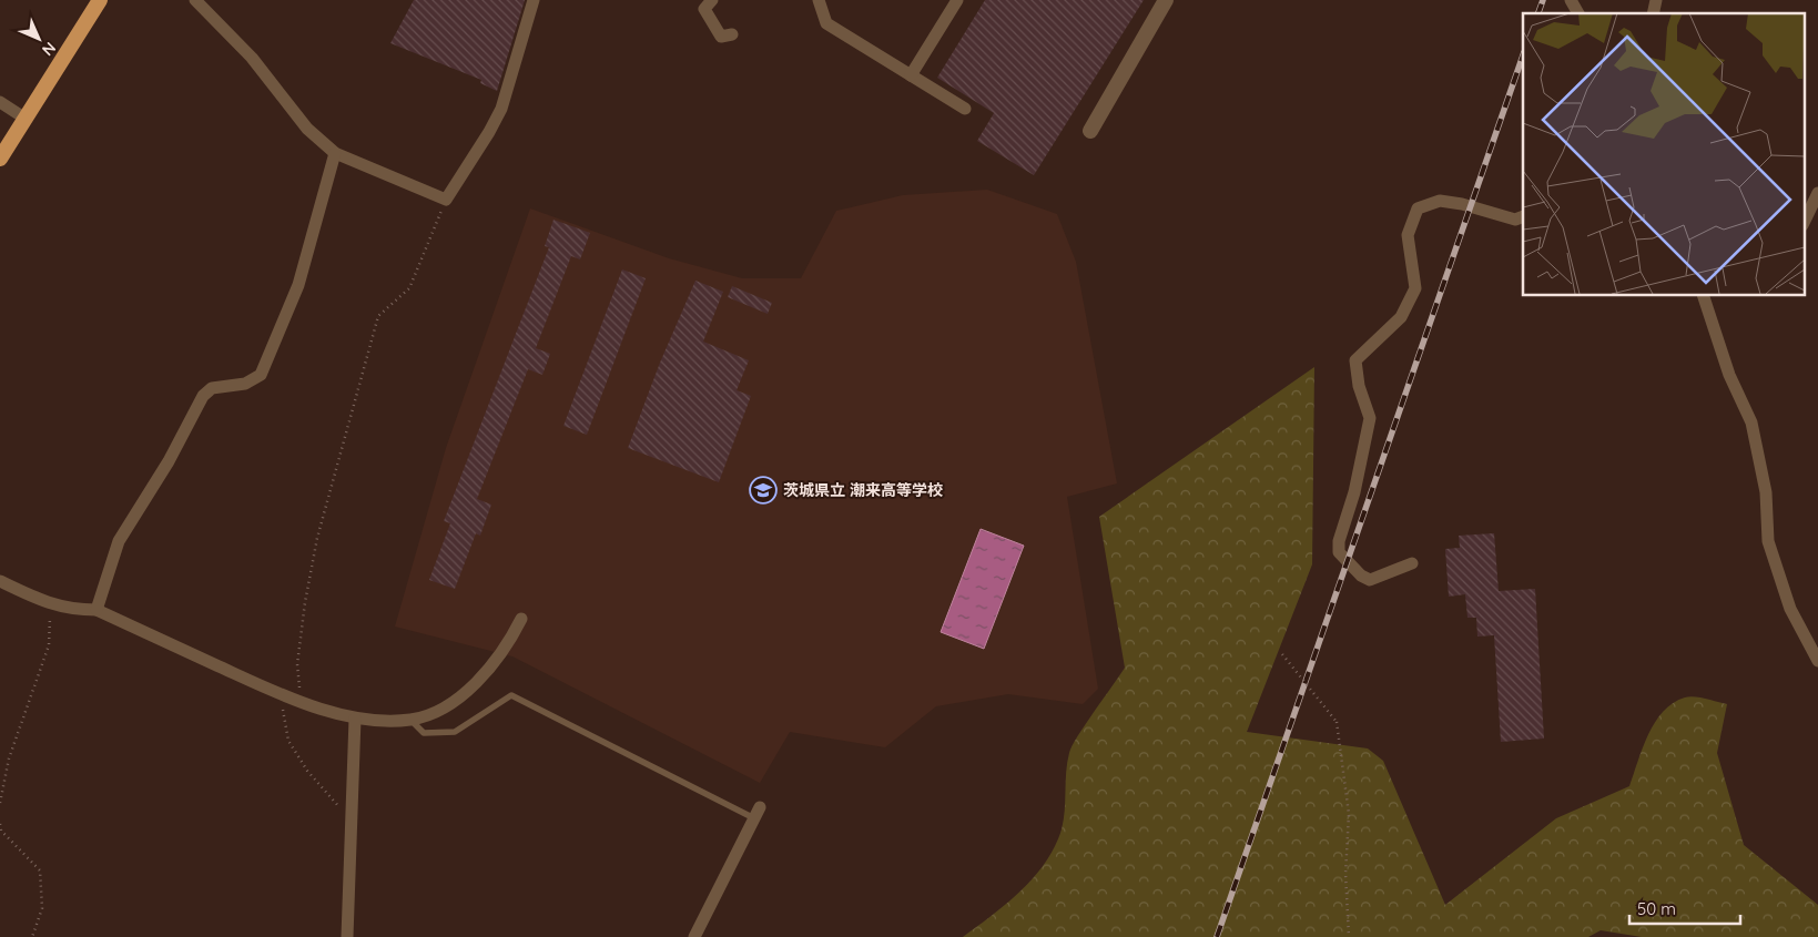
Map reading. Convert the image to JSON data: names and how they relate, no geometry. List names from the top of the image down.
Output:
{
  "places": {
    "school or university": ["茨城県立 潮来高等学校"]
  },
  "scale_bar": "50 m",
  "north": "bottom right"
}
